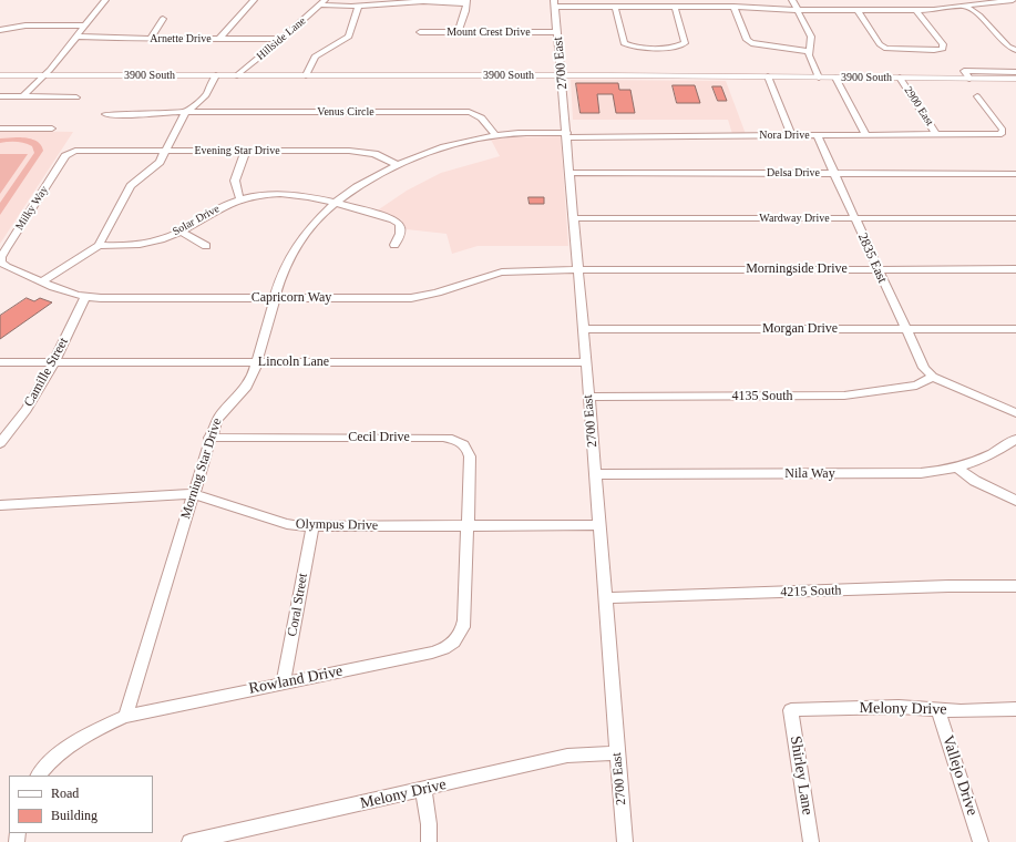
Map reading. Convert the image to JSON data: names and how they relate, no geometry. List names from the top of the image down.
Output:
{
  "streets": {
    "main road": ["3900 South"],
    "street": [
      "Mount Crest Drive",
      "Arnette Drive",
      "Hillside Lane",
      "2700 East",
      "2900 East",
      "Venus Circle",
      "Nora Drive",
      "Evening Star Drive",
      "Delsa Drive",
      "Milky Way",
      "Wardway Drive",
      "Solar Drive",
      "2835 East",
      "Morningside Drive",
      "Capricorn Way",
      "Morgan Drive",
      "Lincoln Lane",
      "Camille Street",
      "4135 South",
      "Cecil Drive",
      "Morning Star Drive",
      "Nila Way",
      "Olympus Drive",
      "4215 South",
      "Coral Street",
      "Rowland Drive",
      "Melony Drive",
      "Shirley Lane",
      "Vallejo Drive"
    ]
  },
  "crossings": [
    ["Mount Crest Drive", "2700 East"],
    ["Arnette Drive", "Hillside Lane"],
    ["Hillside Lane", "3900 South"],
    ["2700 East", "3900 South"],
    ["2700 East", "Nora Drive"],
    ["2700 East", "Delsa Drive"],
    ["2700 East", "Wardway Drive"],
    ["2700 East", "Morningside Drive"],
    ["2700 East", "Capricorn Way"],
    ["2700 East", "Morgan Drive"],
    ["2700 East", "Lincoln Lane"],
    ["2700 East", "4135 South"],
    ["2700 East", "Morning Star Drive"],
    ["2700 East", "Nila Way"],
    ["2700 East", "Olympus Drive"],
    ["2700 East", "4215 South"],
    ["2700 East", "Melony Drive"],
    ["3900 South", "2900 East"],
    ["2900 East", "Nora Drive"],
    ["Venus Circle", "Morning Star Drive"],
    ["Nora Drive", "2835 East"],
    ["Nora Drive", "Morning Star Drive"],
    ["Evening Star Drive", "Milky Way"],
    ["Evening Star Drive", "Morning Star Drive"],
    ["Delsa Drive", "2835 East"],
    ["Milky Way", "Capricorn Way"],
    ["Wardway Drive", "2835 East"],
    ["Solar Drive", "Morning Star Drive"],
    ["2835 East", "Morningside Drive"],
    ["2835 East", "Morgan Drive"],
    ["2835 East", "4135 South"],
    ["Morningside Drive", "Capricorn Way"],
    ["Capricorn Way", "Camille Street"],
    ["Capricorn Way", "Morning Star Drive"],
    ["Lincoln Lane", "Camille Street"],
    ["Lincoln Lane", "Morning Star Drive"],
    ["Cecil Drive", "Morning Star Drive"],
    ["Cecil Drive", "Olympus Drive"],
    ["Cecil Drive", "Rowland Drive"],
    ["Morning Star Drive", "Olympus Drive"],
    ["Morning Star Drive", "Rowland Drive"],
    ["Olympus Drive", "Coral Street"],
    ["Olympus Drive", "Rowland Drive"],
    ["Coral Street", "Rowland Drive"],
    ["Melony Drive", "Shirley Lane"],
    ["Melony Drive", "Vallejo Drive"]
  ],
  "legend": ["Road", "Building"]
}
